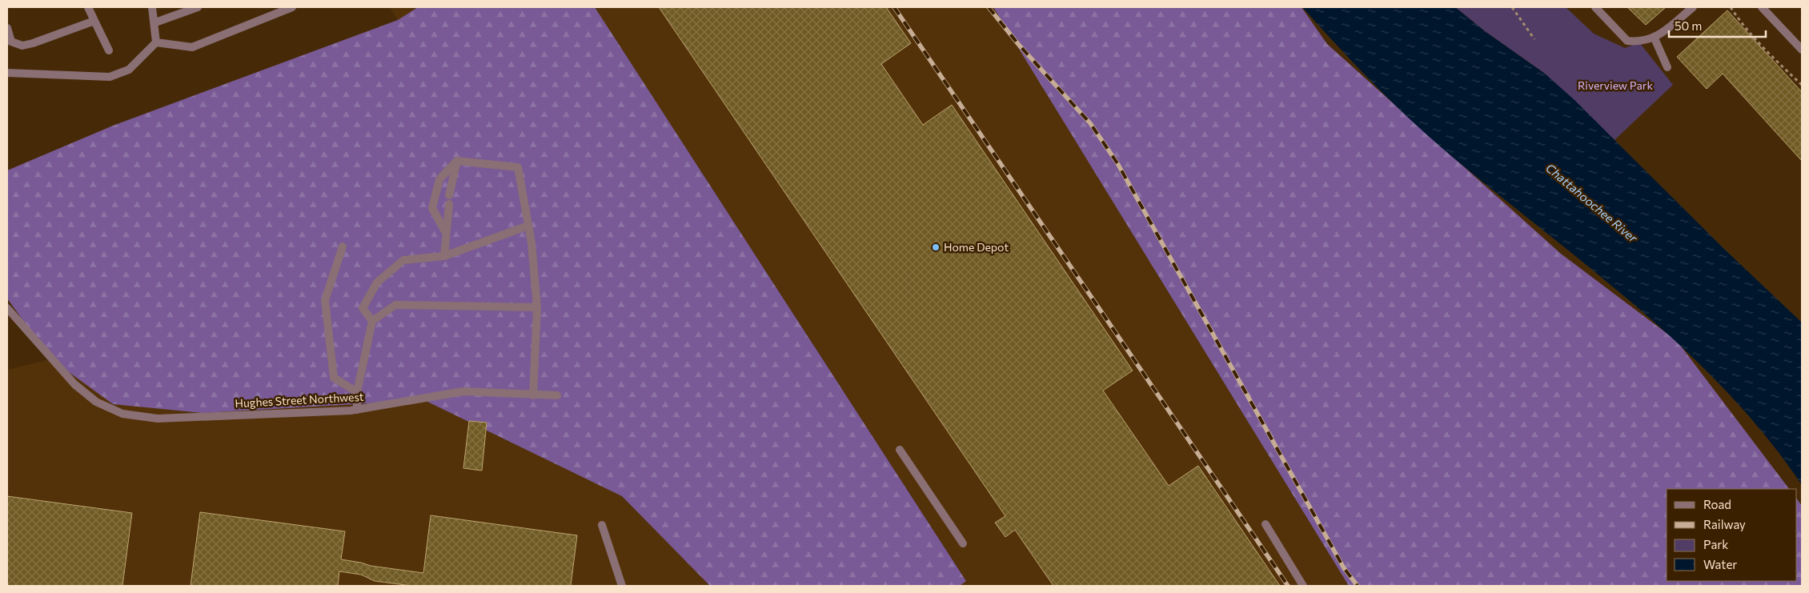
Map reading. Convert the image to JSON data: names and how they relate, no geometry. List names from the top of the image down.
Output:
{
  "streets": {
    "street": ["Hughes Street Northwest"]
  },
  "water": ["Chattahoochee River"],
  "parks": ["Riverview Park"],
  "places": ["Home Depot"],
  "legend": [
    "Road",
    "Railway",
    "Park",
    "Water"
  ],
  "scale_bar": "50 m"
}
